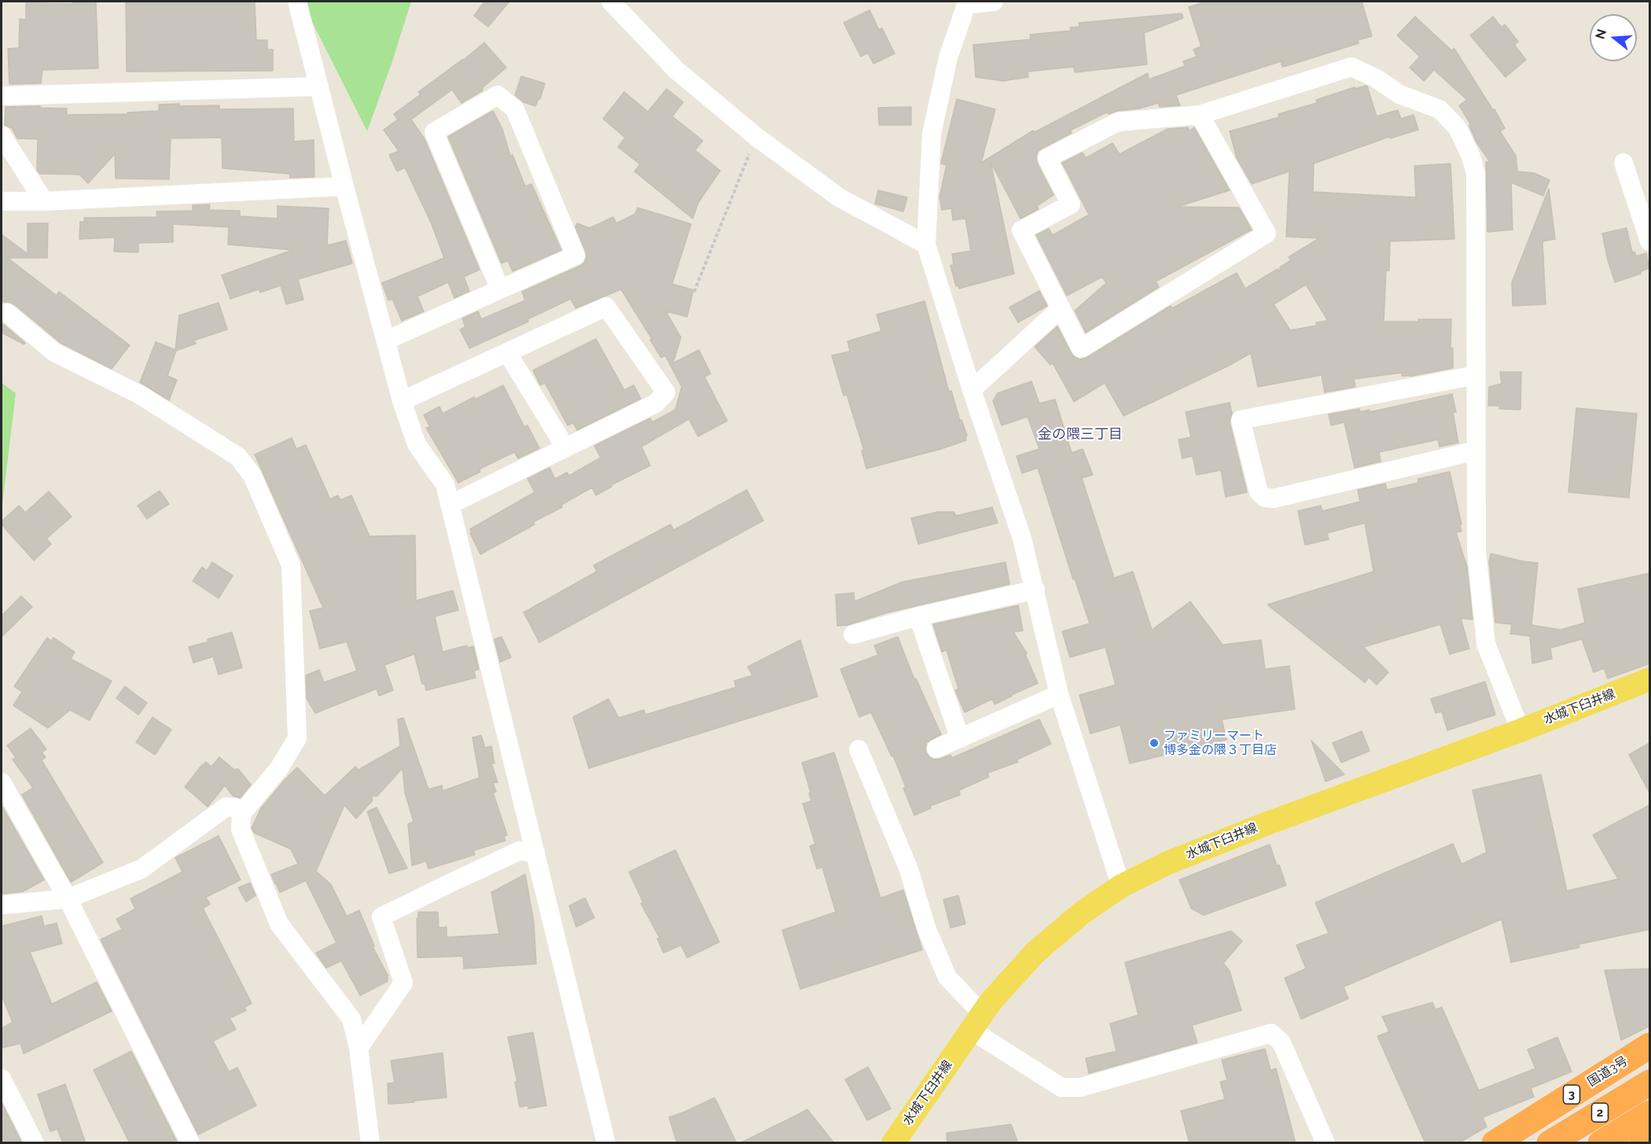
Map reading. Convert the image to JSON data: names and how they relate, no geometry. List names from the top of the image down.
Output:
{
  "streets": {
    "highway": ["国道3号", "3", "2"],
    "main road": ["水城下臼井線"]
  },
  "districts": ["金の隈三丁目"],
  "places": ["ファミリーマート 博多金の隈３丁目店"],
  "north": "left"
}
